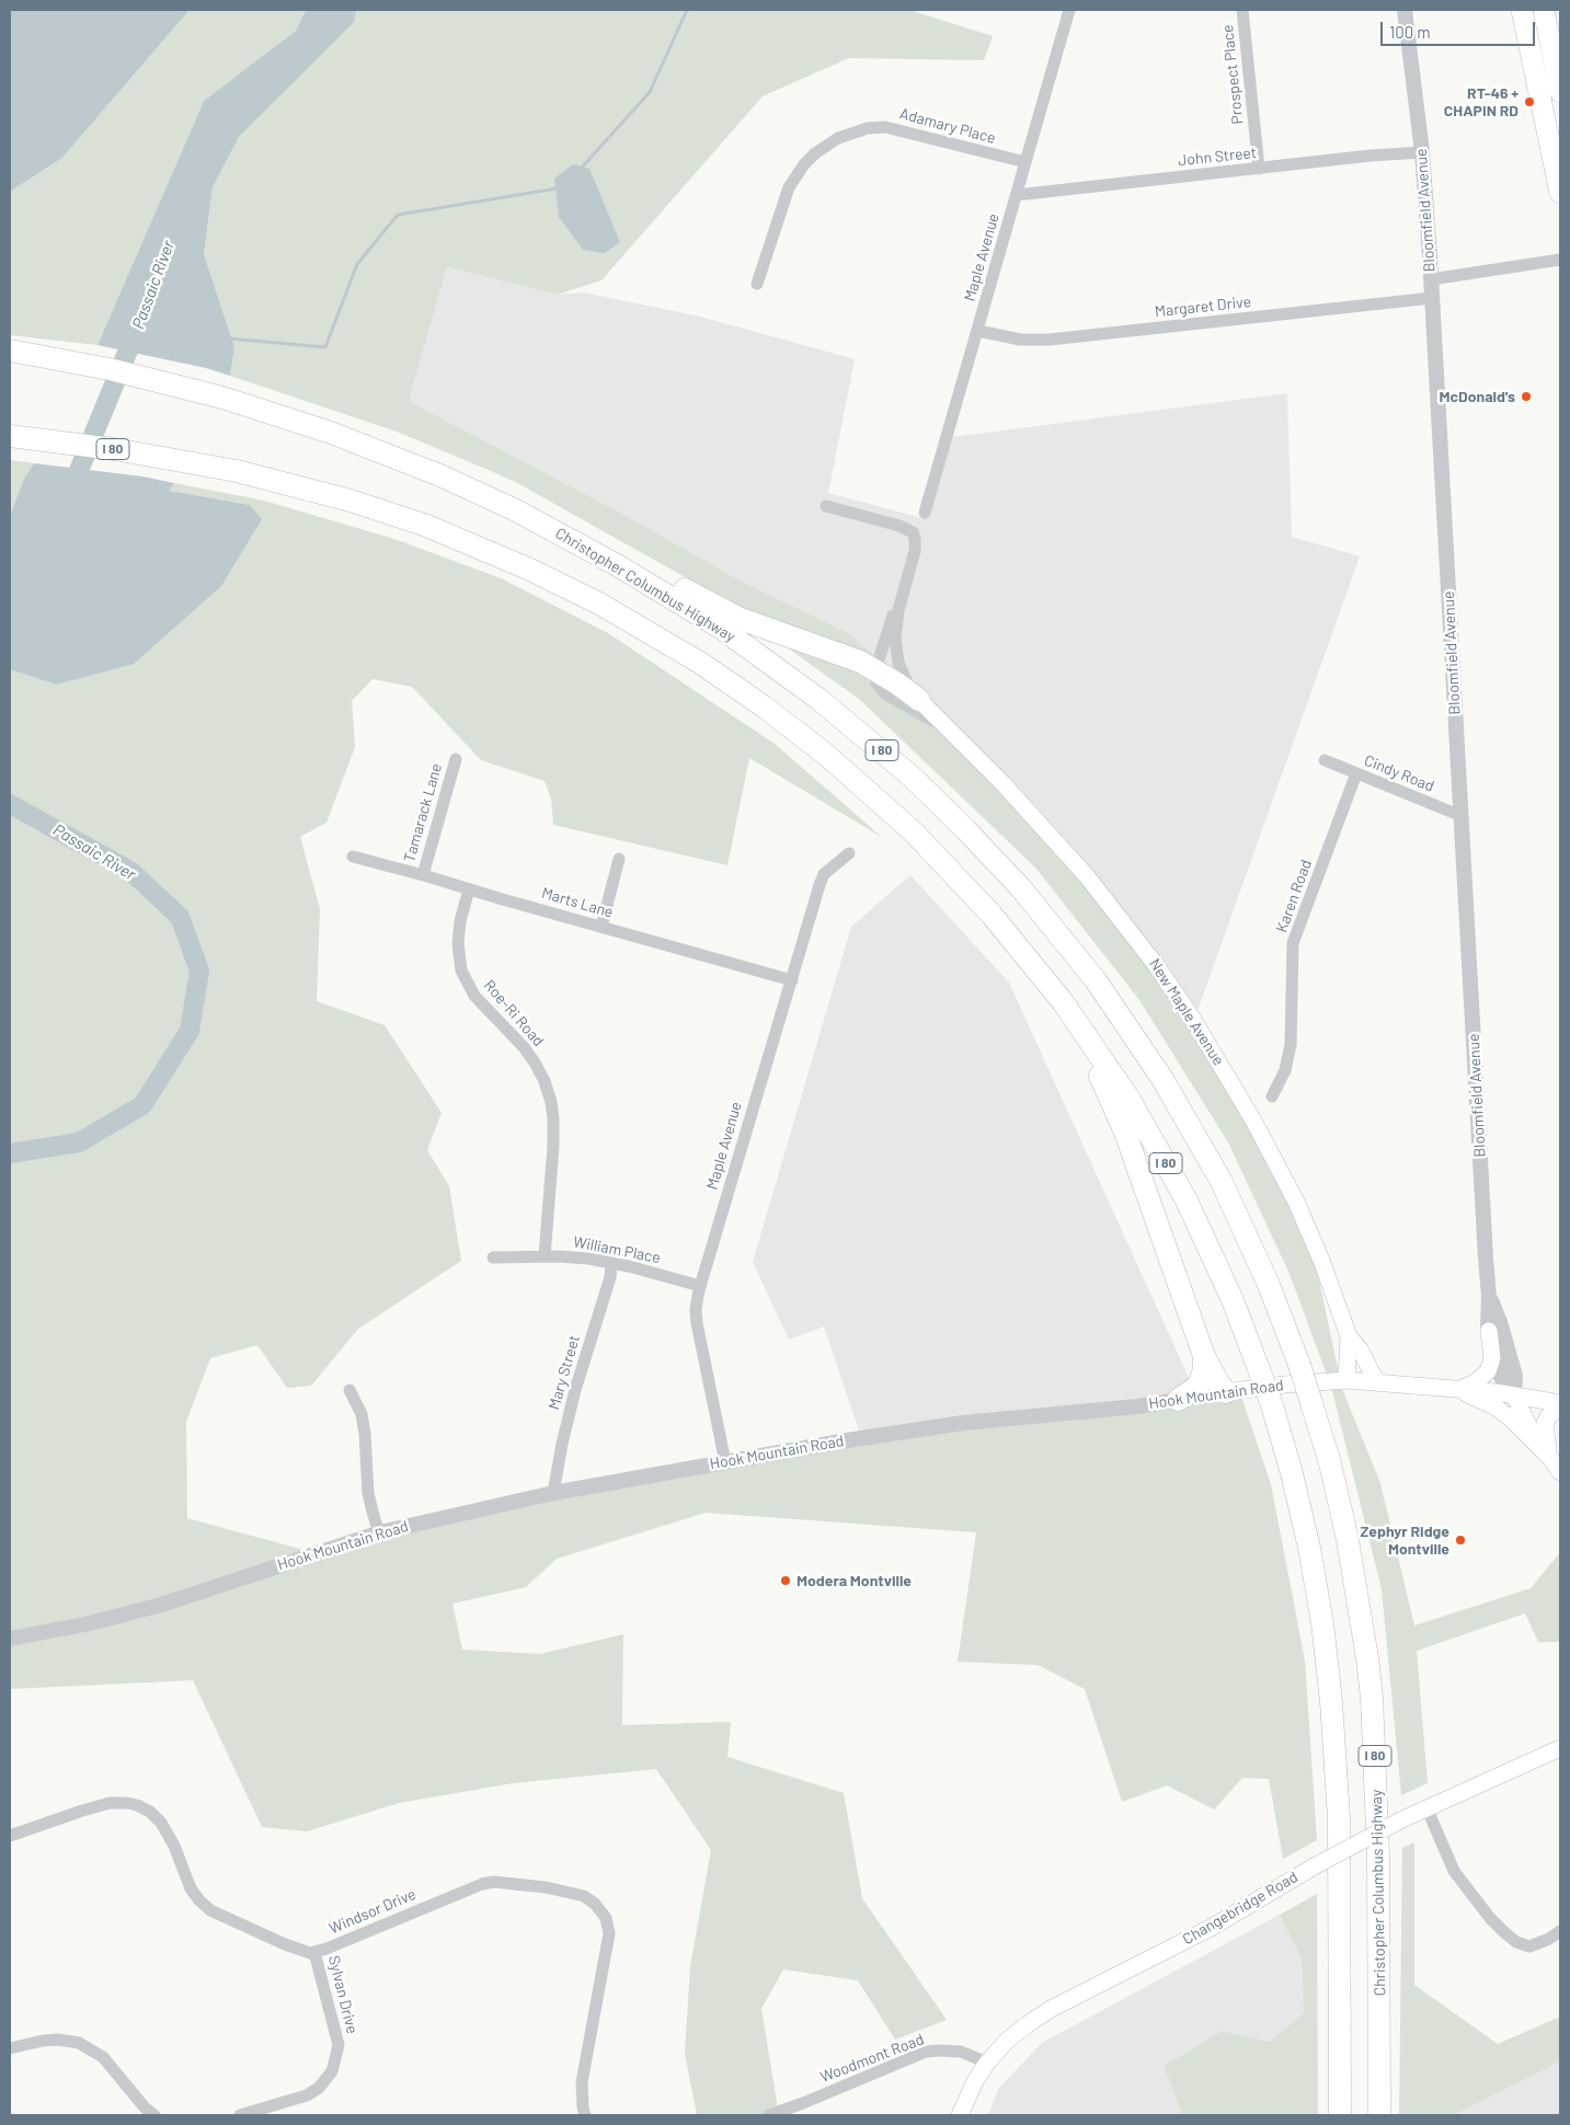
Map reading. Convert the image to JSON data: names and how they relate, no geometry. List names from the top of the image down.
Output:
{
  "streets": {
    "highway": ["I 80", "Christopher Columbus Highway"],
    "main road": [
      "Bloomfield Avenue",
      "New Maple Avenue",
      "Hook Mountain Road",
      "Changebridge Road"
    ],
    "street": [
      "Prospect Place",
      "Adamary Place",
      "John Street",
      "Maple Avenue",
      "Margaret Drive",
      "Cindy Road",
      "Tamarack Lane",
      "Karen Road",
      "Marts Lane",
      "Roe-Ri Road",
      "William Place",
      "Mary Street",
      "Windsor Drive",
      "Sylvan Drive",
      "Woodmont Road"
    ]
  },
  "crossings": [
    ["Prospect Place", "John Street"],
    ["Adamary Place", "Maple Avenue"],
    ["John Street", "Bloomfield Avenue"],
    ["John Street", "Maple Avenue"],
    ["Bloomfield Avenue", "Margaret Drive"],
    ["Bloomfield Avenue", "Cindy Road"],
    ["Bloomfield Avenue", "Hook Mountain Road"],
    ["Maple Avenue", "Margaret Drive"],
    ["Maple Avenue", "Marts Lane"],
    ["Maple Avenue", "William Place"],
    ["Maple Avenue", "Hook Mountain Road"],
    ["Cindy Road", "Karen Road"],
    ["Tamarack Lane", "Marts Lane"],
    ["Marts Lane", "Roe-Ri Road"],
    ["New Maple Avenue", "Hook Mountain Road"],
    ["Roe-Ri Road", "William Place"],
    ["William Place", "Mary Street"],
    ["Mary Street", "Hook Mountain Road"],
    ["Changebridge Road", "Woodmont Road"],
    ["Windsor Drive", "Sylvan Drive"]
  ],
  "water": ["Passaic River"],
  "places": [
    "RT-46 + CHAPIN RD",
    "McDonald's",
    "Zephyr Ridge Montville",
    "Modera Montville"
  ],
  "scale_bar": "100 m"
}
